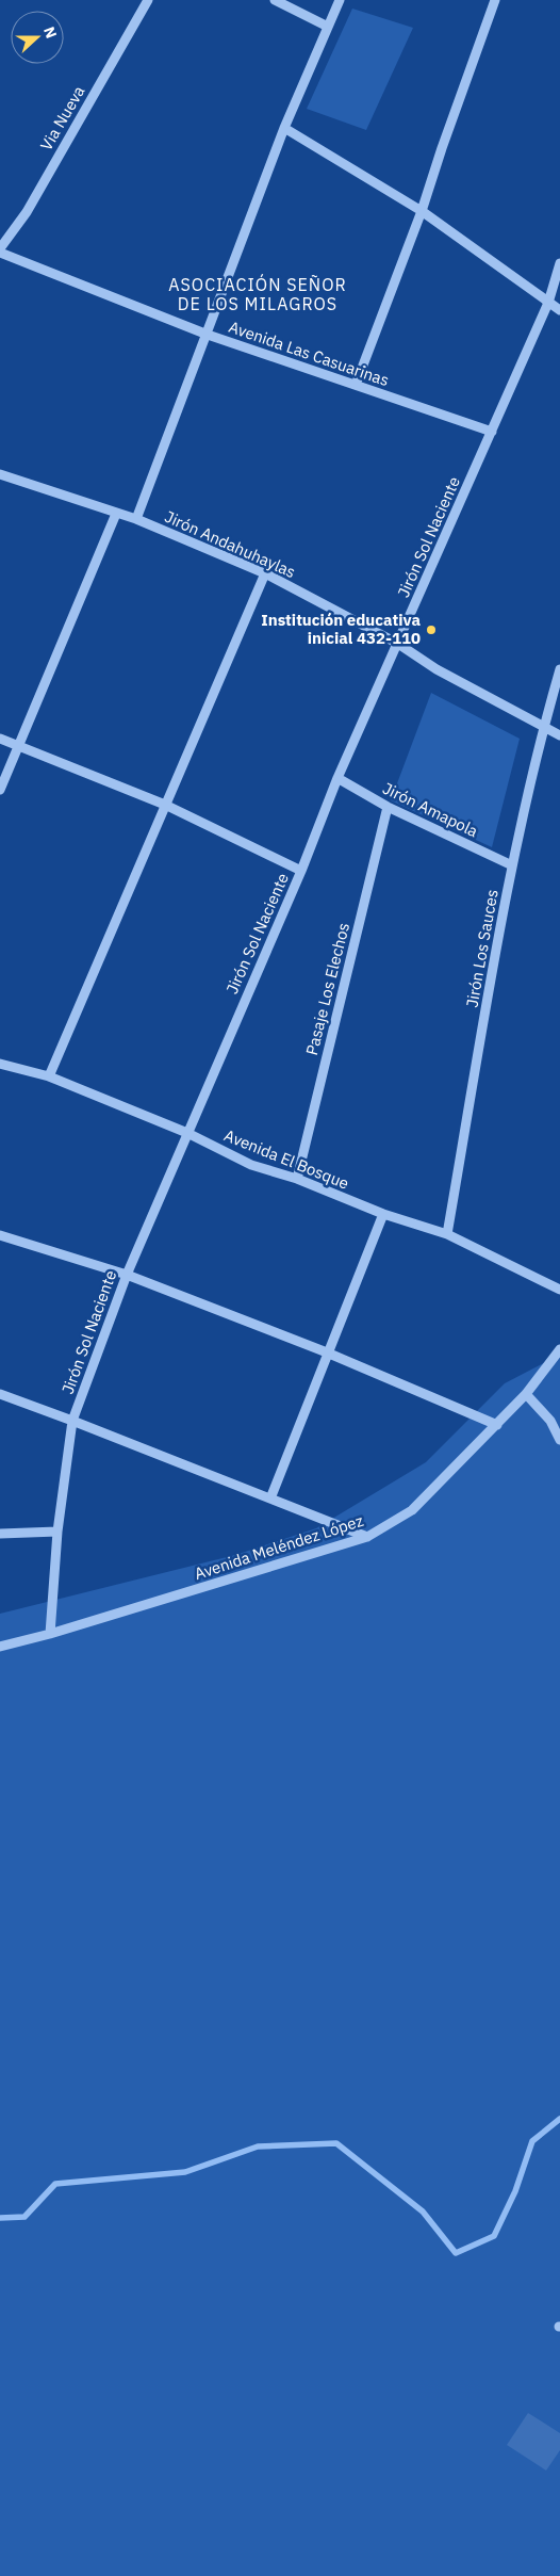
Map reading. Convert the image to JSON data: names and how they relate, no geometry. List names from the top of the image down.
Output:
{
  "streets": {
    "street": [
      "Via Nueva",
      "Avenida Las Casuarinas",
      "Jirón Sol Naciente",
      "Jirón Andahuhaylas",
      "Jirón Amapola",
      "Jirón Los Sauces",
      "Pasaje Los Elechos",
      "Avenida El Bosque",
      "Avenida Meléndez López"
    ]
  },
  "crossings": [
    ["Avenida Las Casuarinas", "Jirón Sol Naciente"],
    ["Jirón Sol Naciente", "Jirón Andahuhaylas"],
    ["Jirón Sol Naciente", "Jirón Amapola"],
    ["Jirón Sol Naciente", "Avenida El Bosque"],
    ["Jirón Sol Naciente", "Avenida Meléndez López"],
    ["Jirón Andahuhaylas", "Jirón Los Sauces"],
    ["Jirón Amapola", "Jirón Los Sauces"],
    ["Jirón Amapola", "Pasaje Los Elechos"],
    ["Jirón Los Sauces", "Avenida El Bosque"],
    ["Pasaje Los Elechos", "Avenida El Bosque"]
  ],
  "districts": ["ASOCIACIÓN SEÑOR DE LOS MILAGROS"],
  "places": ["Institución educativa inicial 432-110"],
  "north": "right"
}
